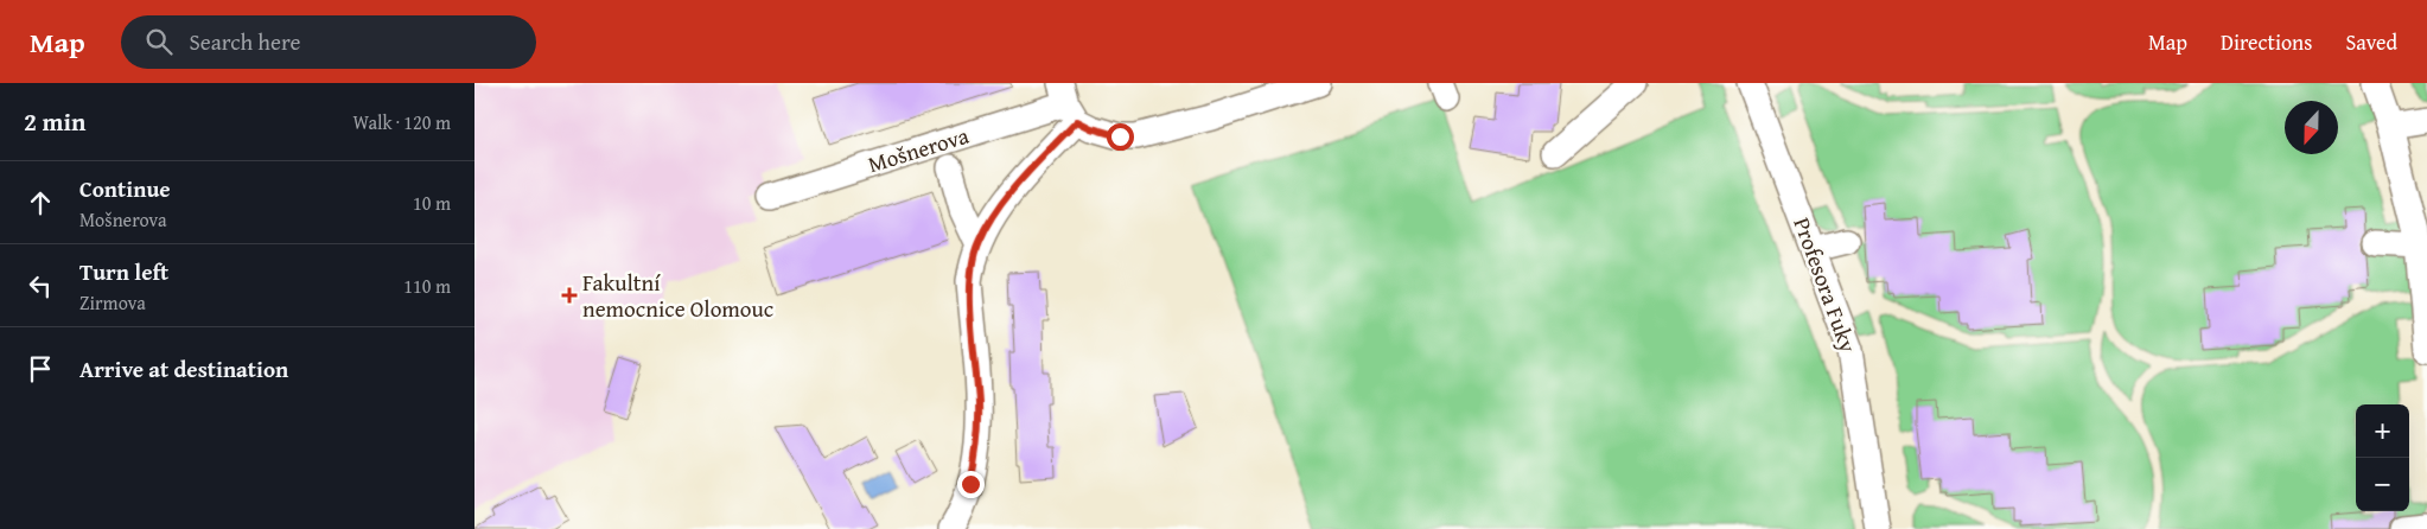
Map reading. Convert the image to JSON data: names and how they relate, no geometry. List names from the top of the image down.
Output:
{
  "streets": {
    "street": ["Mošnerova", "Profesora Fuky"]
  },
  "places": {
    "health": ["Fakultní nemocnice Olomouc"]
  },
  "north": "bottom",
  "page": {
    "header": "Map",
    "search": "Search here",
    "nav": ["Map", "Directions", "Saved"],
    "heading": ["2 min", "Walk · 120 m"],
    "list": [
      ["Continue", "Mošnerova", "10 m"],
      ["Turn left", "Zirmova", "110 m"],
      "Arrive at destination"
    ],
    "map_buttons": ["+", "−"]
  }
}
